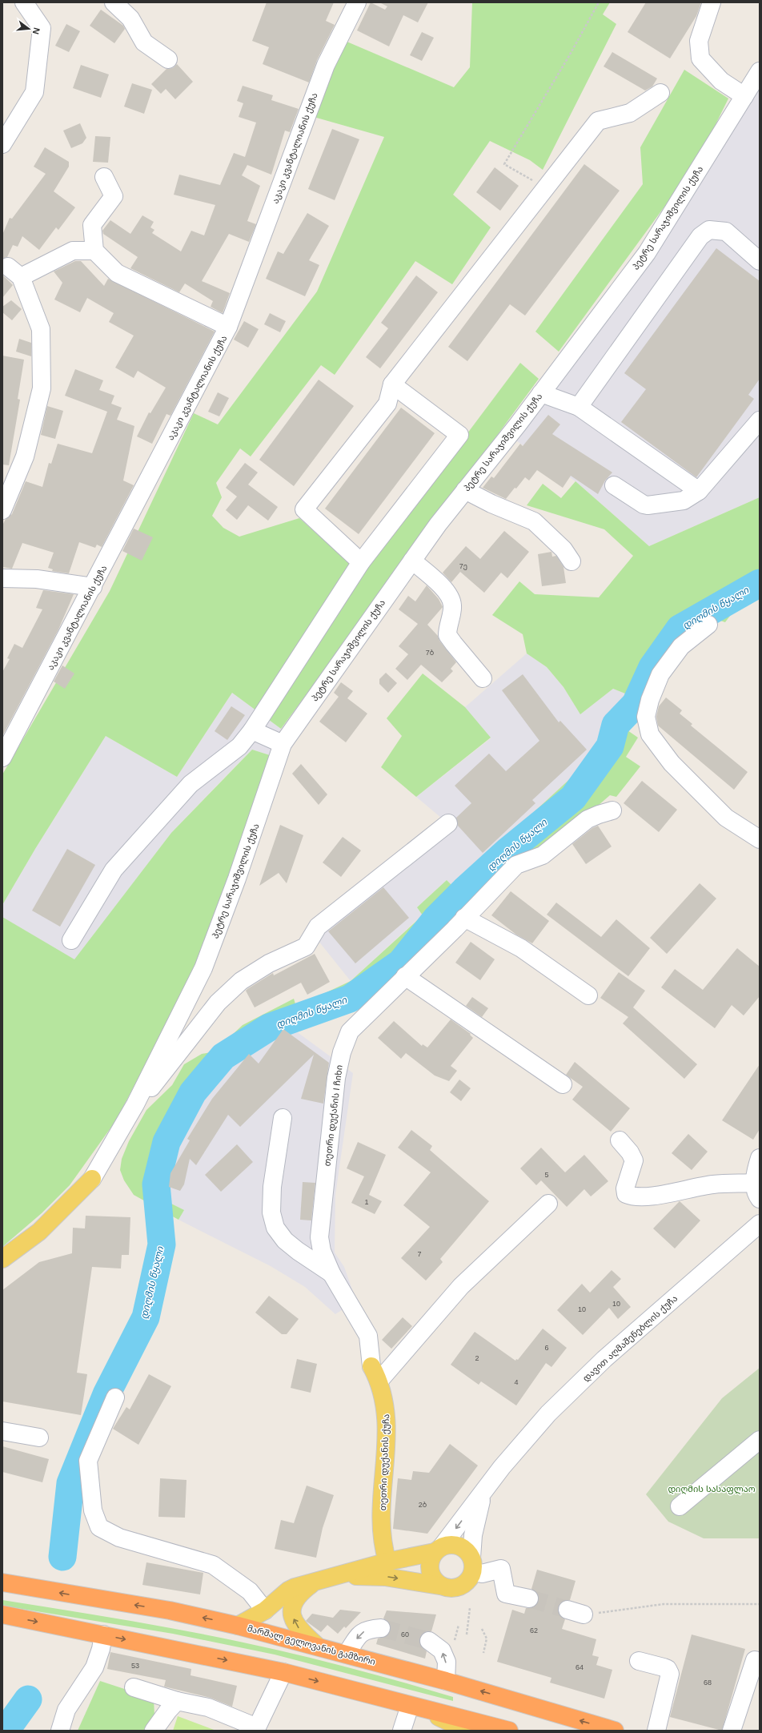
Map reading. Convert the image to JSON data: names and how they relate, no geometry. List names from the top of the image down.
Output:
{
  "streets": {
    "highway": ["მარშალ გელოვანის გამზირი"],
    "main road": ["პეტრე სარაჯიშვილის ქუჩა", "თეთრი დუქანის ქუჩა"],
    "street": ["აკაკი კვანტალიანის ქუჩა", "თეთრი დუქანის I ჩიხი", "დავით აღმაშენებლის ქუჩა"]
  },
  "crossings": [
    ["თეთრი დუქანის I ჩიხი", "თეთრი დუქანის ქუჩა"]
  ],
  "water": ["დიღმის წყალი"],
  "parks": ["დიღმის სასაფლაო"],
  "house_numbers": [
    "7ე",
    "7ბ",
    "5",
    "1",
    "7",
    "10",
    "10",
    "6",
    "2",
    "4",
    "2ბ",
    "62",
    "60",
    "53",
    "64",
    "68"
  ],
  "north": "right"
}
